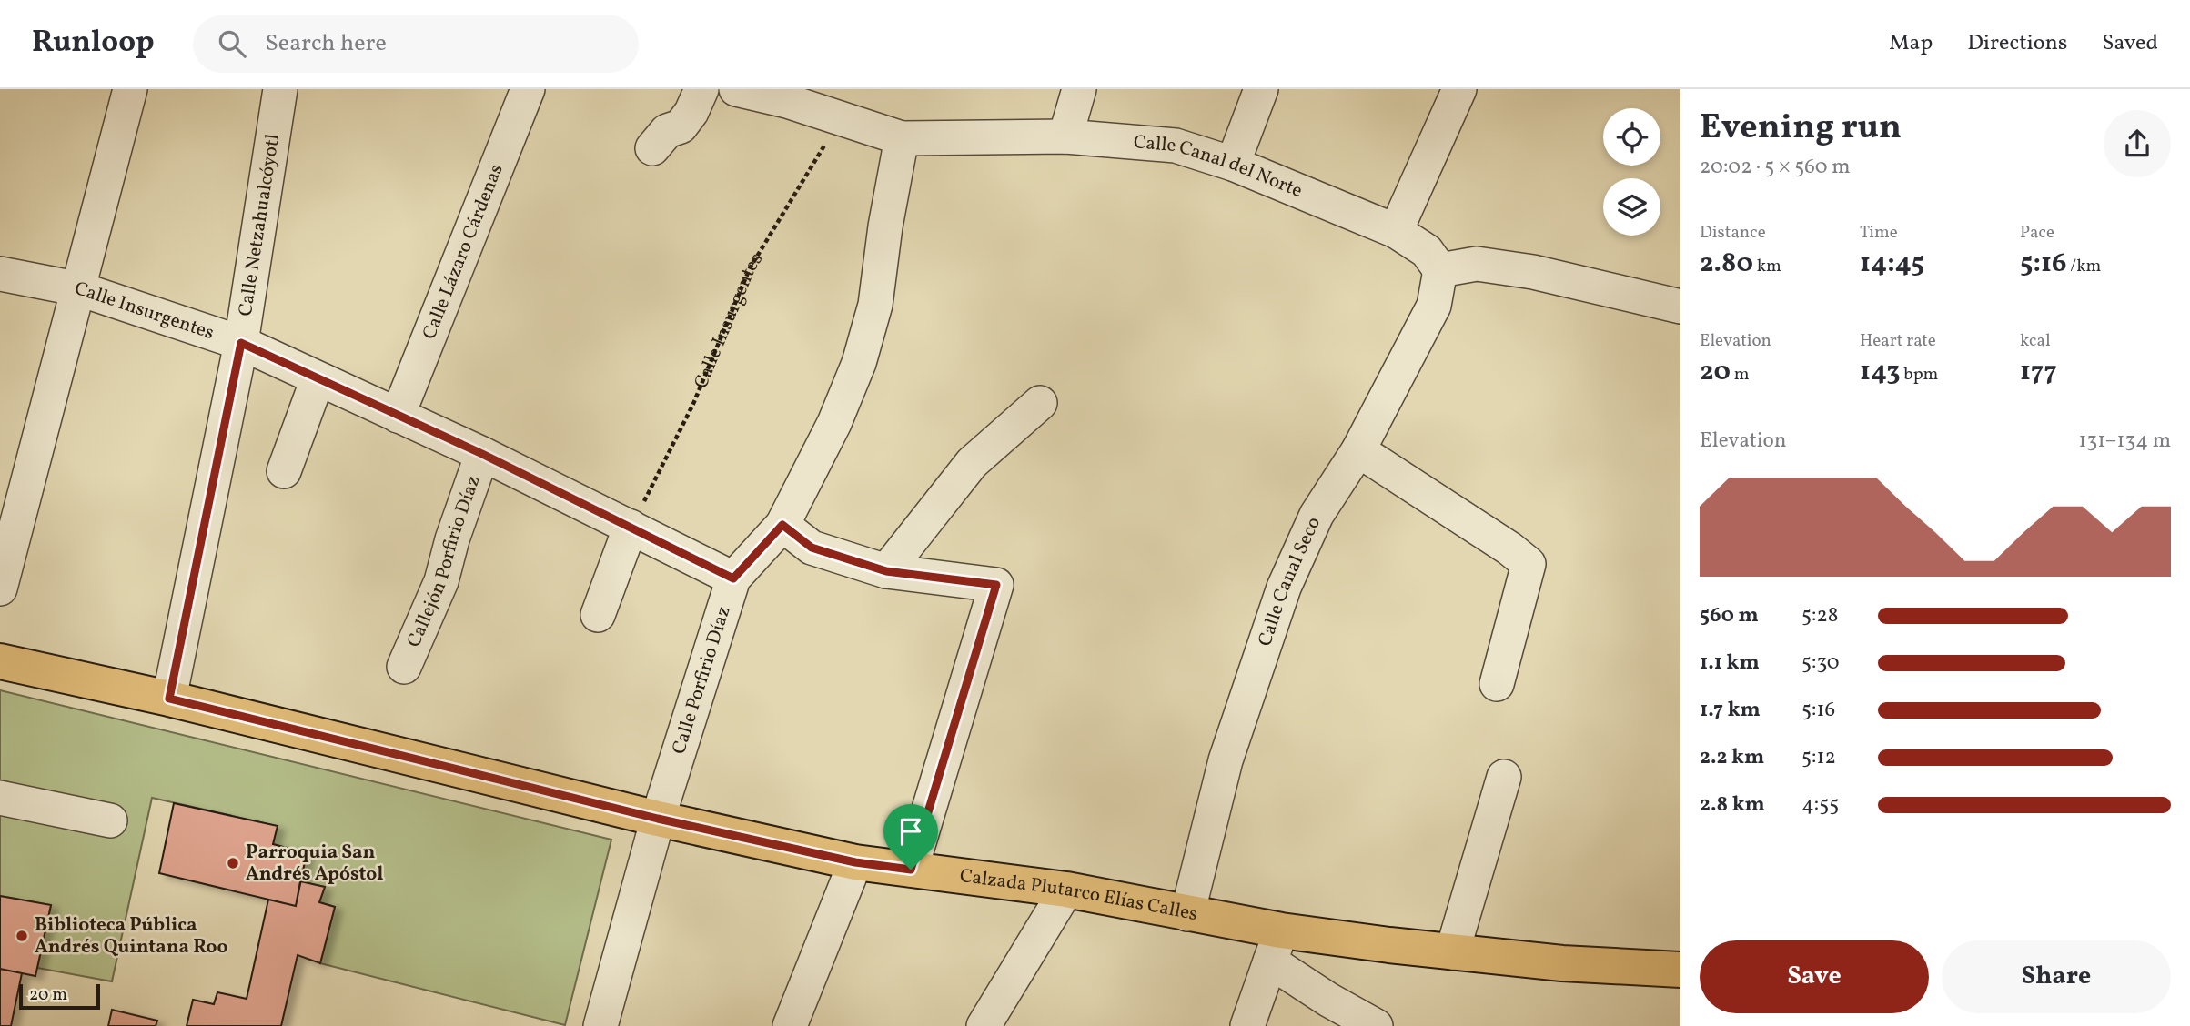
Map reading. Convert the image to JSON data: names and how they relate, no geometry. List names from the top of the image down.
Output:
{
  "streets": {
    "main road": ["Calzada Plutarco Elías Calles"],
    "street": [
      "Calle Canal del Norte",
      "Calle Netzahualcóyotl",
      "Calle Lázaro Cárdenas",
      "Calle Insurgentes",
      "Callejón Porfirio Díaz",
      "Calle Canal Seco",
      "Calle Porfirio Díaz"
    ]
  },
  "crossings": [
    ["Calle Canal del Norte", "Calle Insurgentes"],
    ["Calle Canal del Norte", "Calle Canal Seco"],
    ["Calle Canal del Norte", "Calle Porfirio Díaz"],
    ["Calle Netzahualcóyotl", "Calle Insurgentes"],
    ["Calle Netzahualcóyotl", "Calzada Plutarco Elías Calles"],
    ["Calle Lázaro Cárdenas", "Calle Insurgentes"],
    ["Calle Insurgentes", "Callejón Porfirio Díaz"],
    ["Calle Insurgentes", "Calle Porfirio Díaz"],
    ["Calle Canal Seco", "Calzada Plutarco Elías Calles"],
    ["Calle Porfirio Díaz", "Calzada Plutarco Elías Calles"]
  ],
  "places": ["Parroquia San Andrés Apóstol", "Biblioteca Pública Andrés Quintana Roo"],
  "scale_bar": "20 m",
  "page": {
    "header": "Runloop",
    "search": "Search here",
    "nav": ["Map", "Directions", "Saved"],
    "heading": ["Evening run", "20:02 · 5 × 560 m"],
    "stats": [
      ["Distance", "2.80 km"],
      ["Time", "14:45"],
      ["Pace", "5:16 /km"],
      ["Elevation", "20 m"],
      ["Heart rate", "143 bpm"],
      ["kcal", "177"]
    ],
    "chart": ["Elevation", "131–134 m"],
    "list": [
      {
        "name": "560 m",
        "note": "5:28"
      },
      {
        "name": "1.1 km",
        "note": "5:30"
      },
      {
        "name": "1.7 km",
        "note": "5:16"
      },
      {
        "name": "2.2 km",
        "note": "5:12"
      },
      {
        "name": "2.8 km",
        "note": "4:55"
      }
    ],
    "buttons": ["Save", "Share"],
    "scale": "20 m"
  }
}
